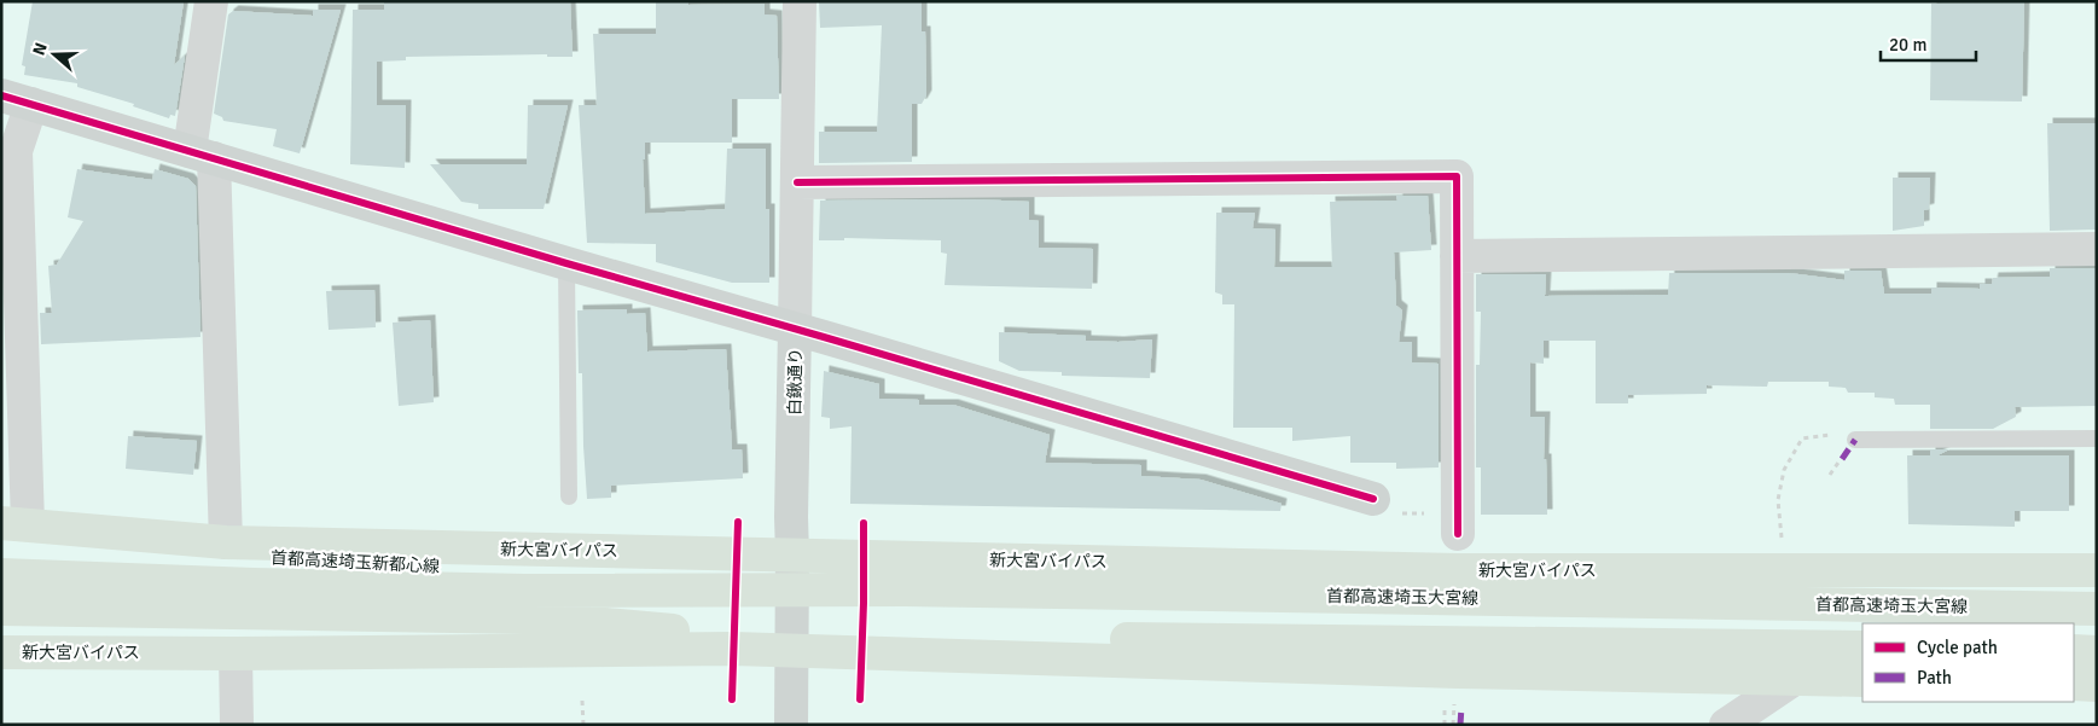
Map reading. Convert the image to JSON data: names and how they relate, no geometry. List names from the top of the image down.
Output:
{
  "streets": {
    "highway": ["新大宮バイパス", "首都高速埼玉新都心線", "首都高速埼玉大宮線"],
    "street": ["白鍬通り"]
  },
  "crossings": [
    ["白鍬通り", "新大宮バイパス"],
    ["新大宮バイパス", "首都高速埼玉新都心線"],
    ["首都高速埼玉新都心線", "首都高速埼玉大宮線"]
  ],
  "legend": ["Cycle path", "Path"],
  "scale_bar": "20 m",
  "north": "left"
}
